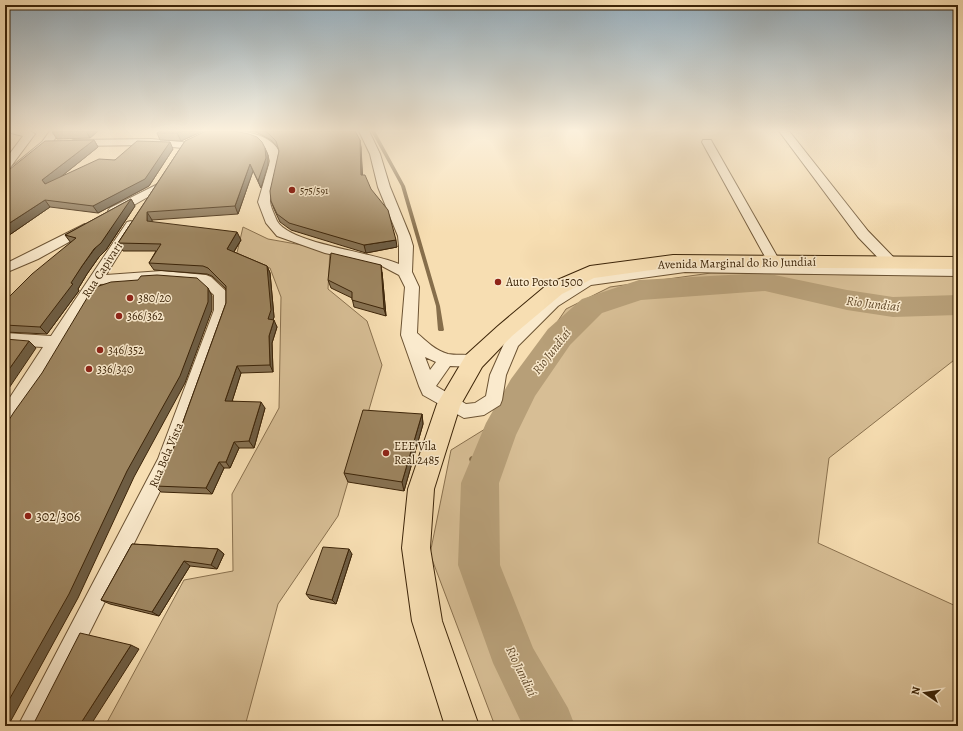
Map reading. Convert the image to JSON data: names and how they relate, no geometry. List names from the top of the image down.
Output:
{
  "streets": {
    "main road": ["Avenida Marginal do Rio Jundiaí"],
    "street": ["Rua Capivari", "Rua Bela Vista"]
  },
  "crossings": [
    ["Rua Capivari", "Rua Bela Vista"]
  ],
  "water": ["Rio Jundiaí"],
  "places": [
    "575/591",
    "Auto Posto 1500",
    "380/20",
    "366/362",
    "346/352",
    "336/340",
    "EEE Vila Real 2485",
    "302/306"
  ],
  "north": "left"
}
